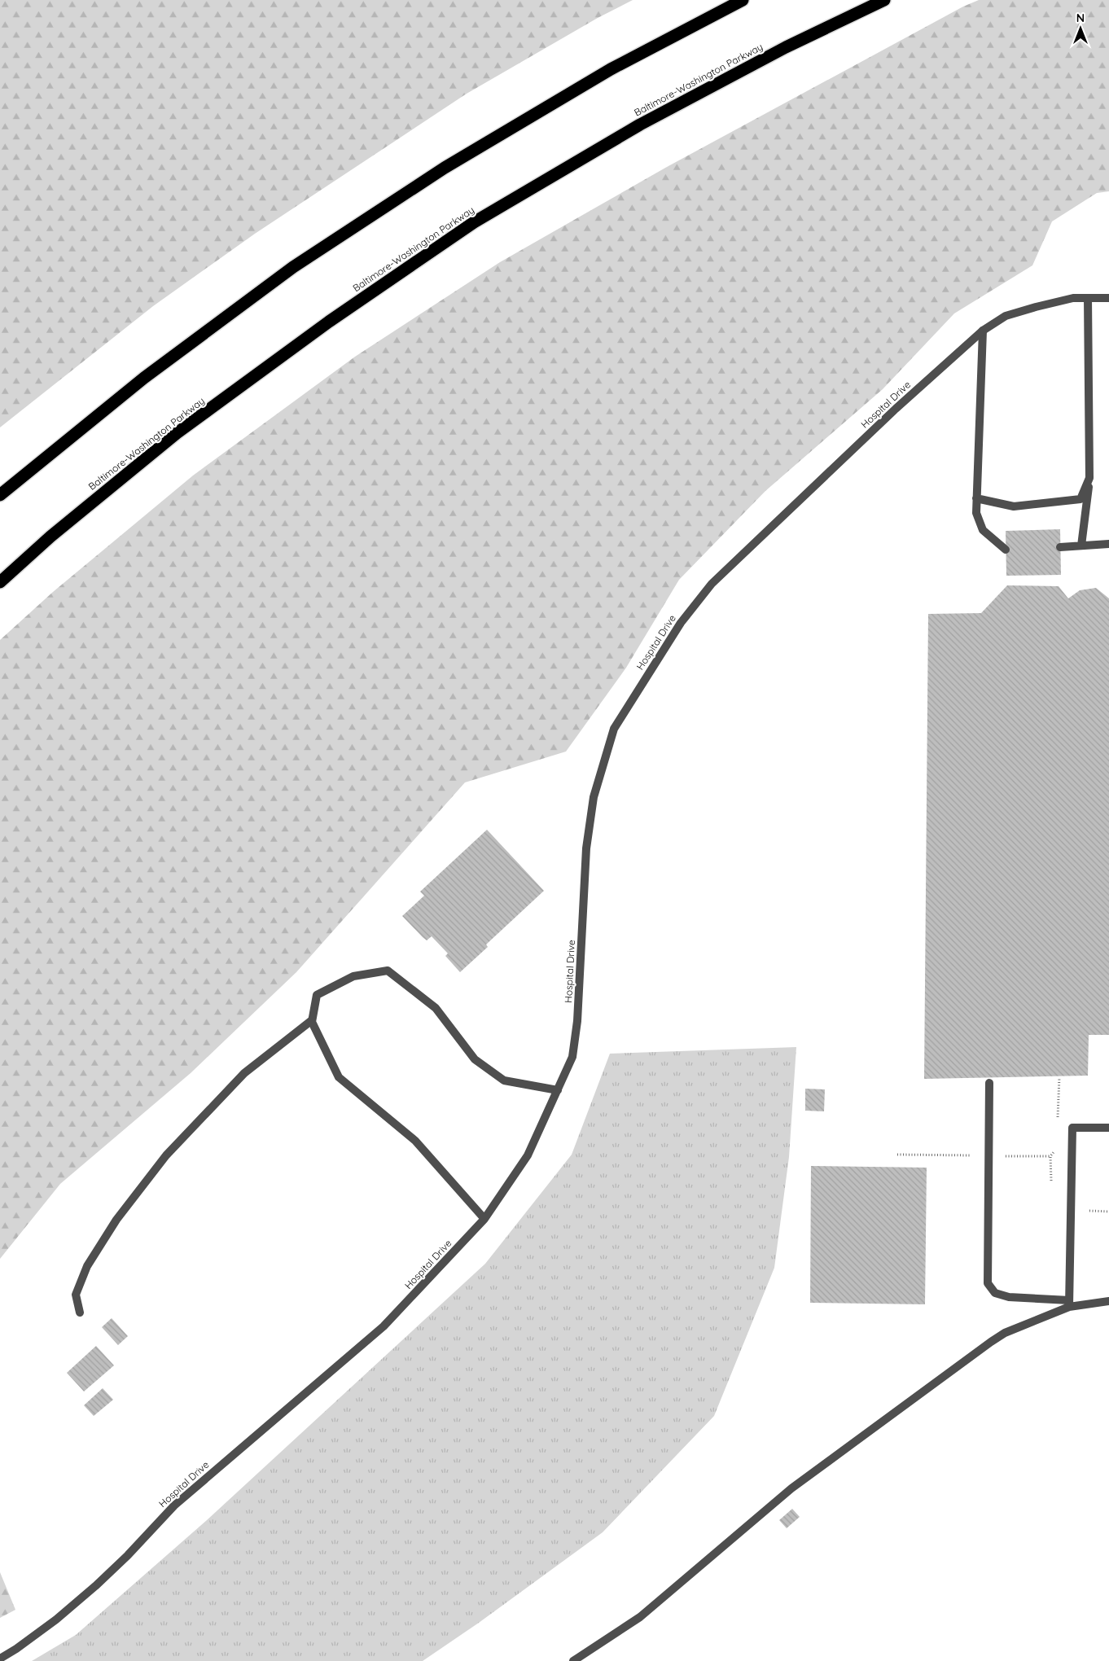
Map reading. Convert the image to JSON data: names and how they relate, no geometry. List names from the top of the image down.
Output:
{
  "streets": {
    "highway": ["Baltimore-Washington Parkway"],
    "street": ["Hospital Drive"]
  },
  "north": "top"
}
